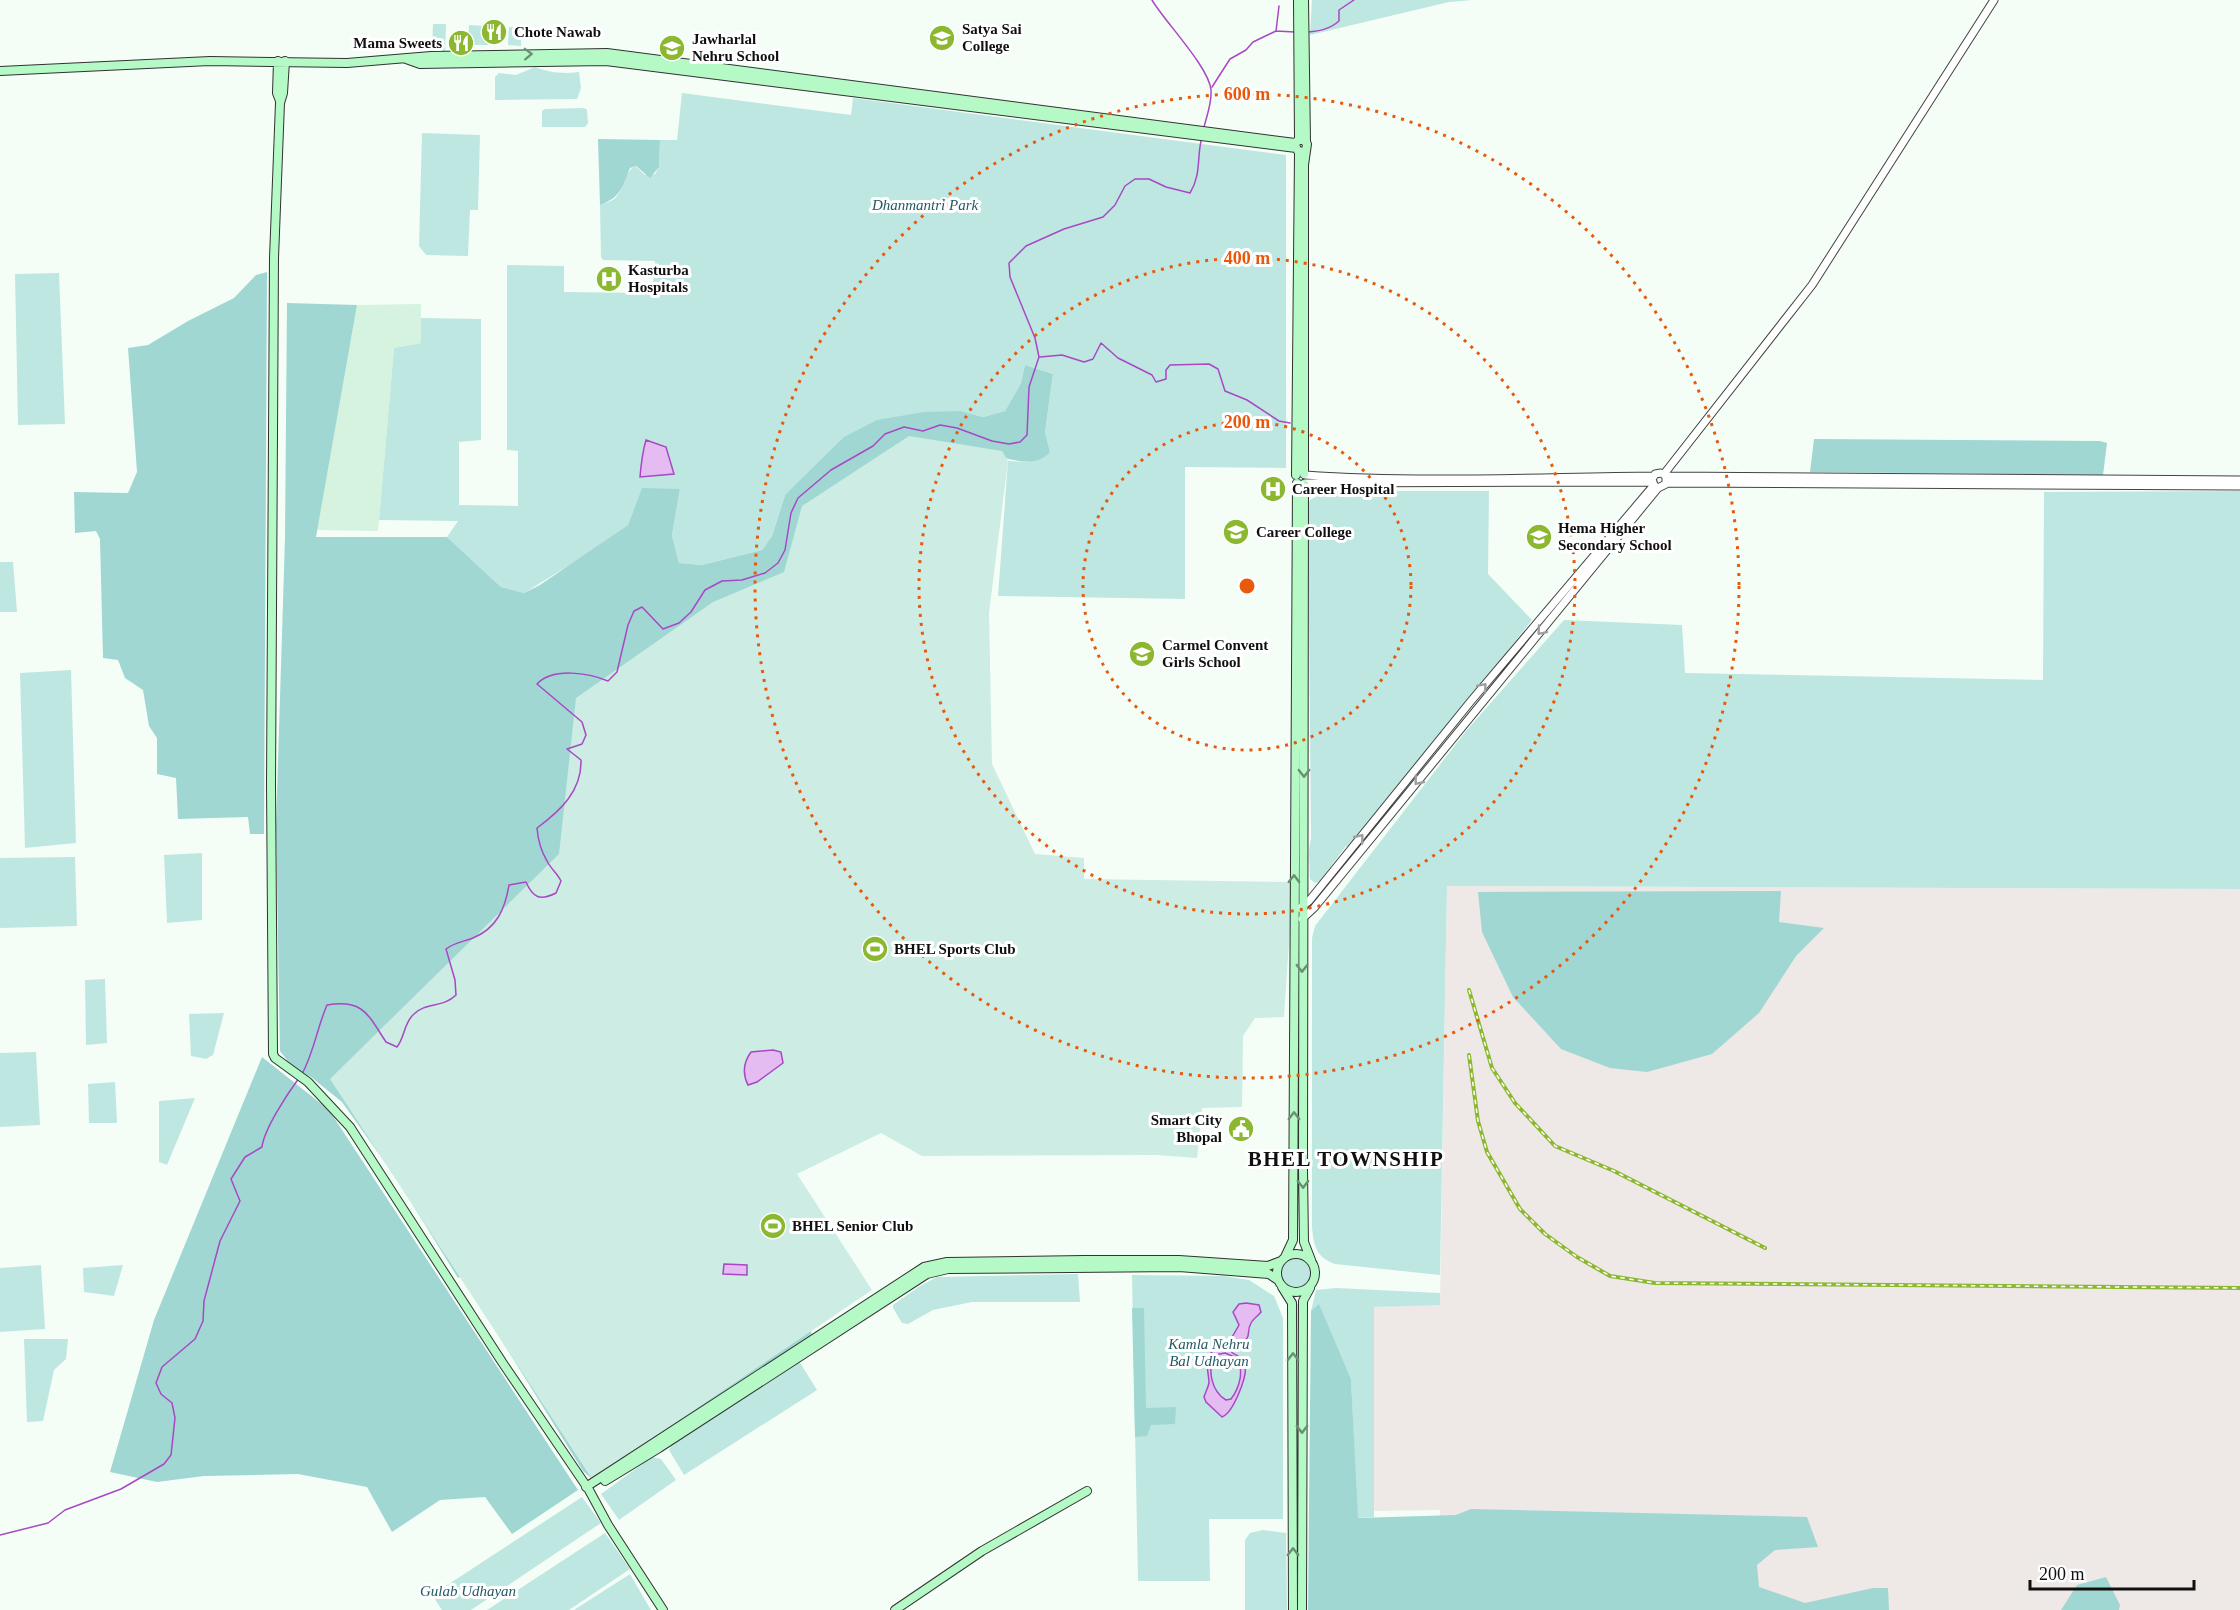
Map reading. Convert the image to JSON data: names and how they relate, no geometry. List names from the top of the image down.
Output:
{
  "districts": ["BHEL TOWNSHIP"],
  "parks": ["Dhanmantri Park", "Kamla Nehru Bal Udhayan", "Gulab Udhayan"],
  "places": {
    "restaurant": ["Chote Nawab", "Mama Sweets"],
    "school or university": [
      "Satya Sai College",
      "Jawharlal Nehru School",
      "Career College",
      "Hema Higher Secondary School",
      "Carmel Convent Girls School"
    ],
    "hospital": ["Kasturba Hospitals", "Career Hospital"],
    "sports": ["BHEL Sports Club", "BHEL Senior Club"],
    "public building": ["Smart City Bhopal"]
  },
  "scale_bar": "200 m",
  "rings": ["600 m", "400 m", "200 m"]
}
